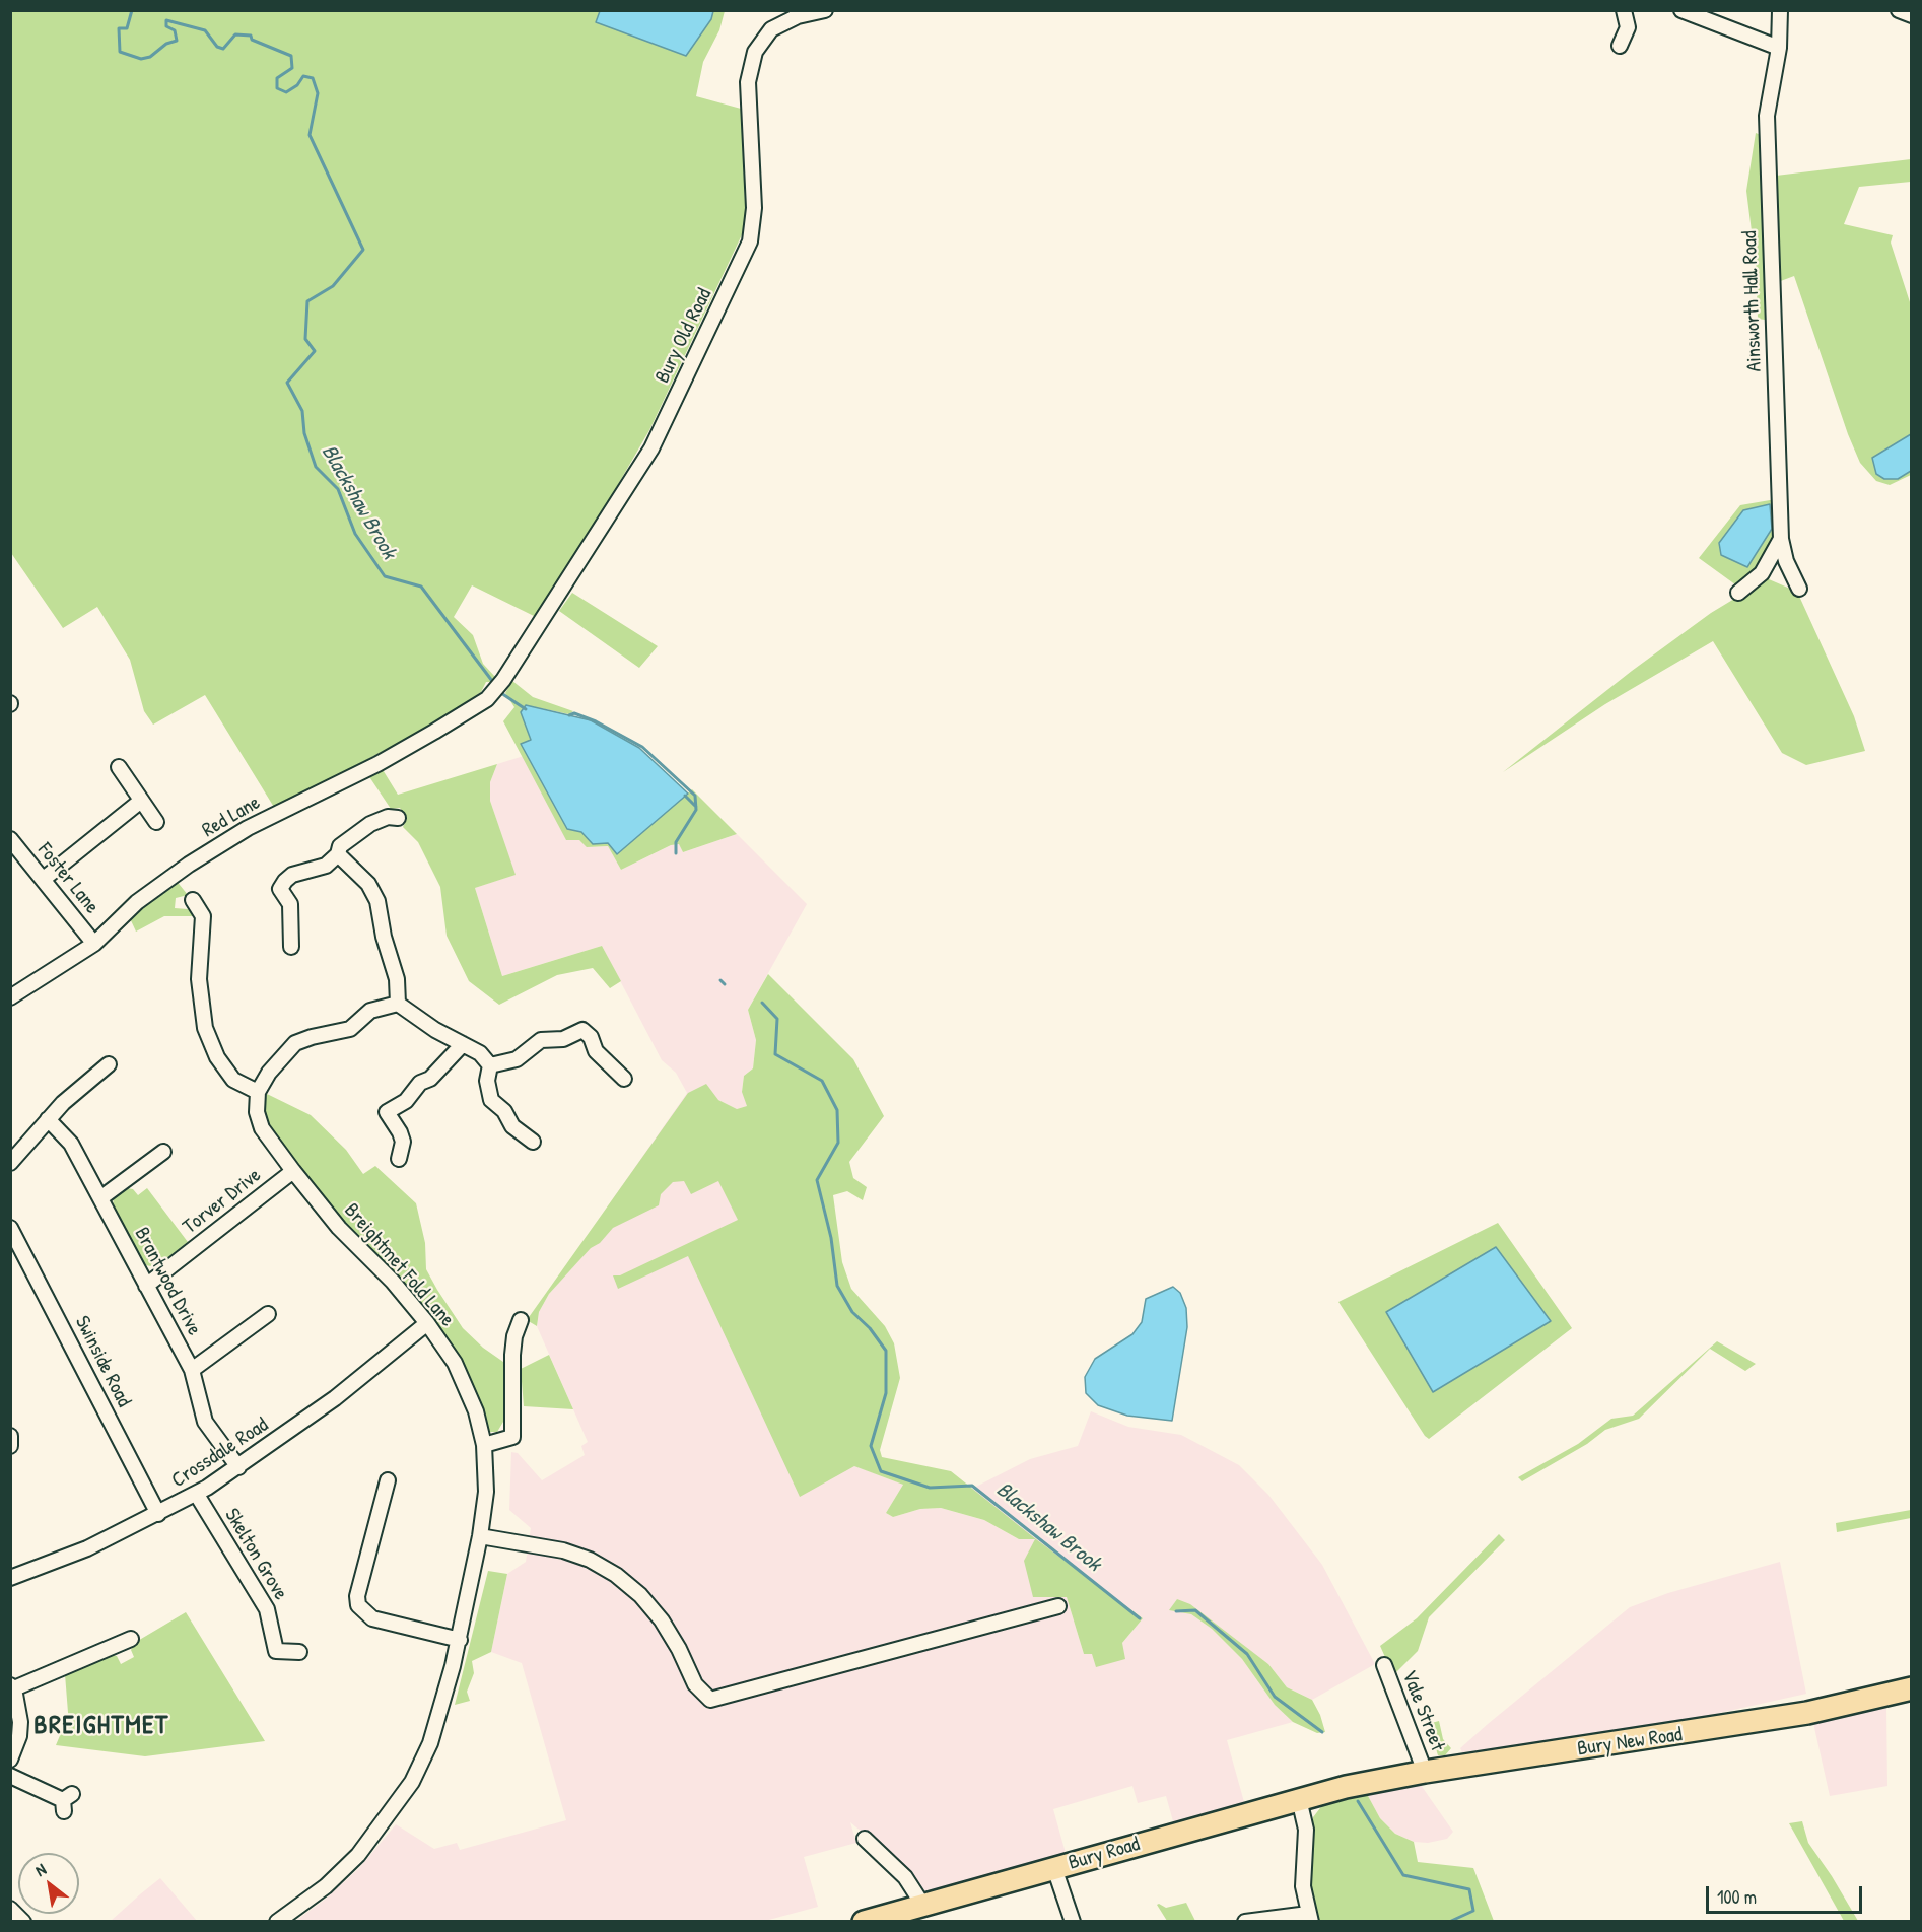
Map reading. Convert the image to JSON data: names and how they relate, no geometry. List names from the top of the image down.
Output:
{
  "streets": {
    "highway": ["Bury New Road", "Bury Road"],
    "street": [
      "Ainsworth Hall Road",
      "Bury Old Road",
      "Red Lane",
      "Foster Lane",
      "Torver Drive",
      "Breightmet Fold Lane",
      "Brantwood Drive",
      "Swinside Road",
      "Crossdale Road",
      "Skelton Grove",
      "Vale Street"
    ]
  },
  "crossings": [
    ["Bury Old Road", "Red Lane"],
    ["Red Lane", "Foster Lane"],
    ["Torver Drive", "Breightmet Fold Lane"],
    ["Torver Drive", "Brantwood Drive"],
    ["Breightmet Fold Lane", "Crossdale Road"],
    ["Brantwood Drive", "Crossdale Road"],
    ["Swinside Road", "Crossdale Road"],
    ["Crossdale Road", "Skelton Grove"],
    ["Vale Street", "Bury New Road"],
    ["Bury New Road", "Bury Road"]
  ],
  "districts": ["BREIGHTMET"],
  "water": ["Blackshaw Brook"],
  "scale_bar": "100 m",
  "north": "top left"
}
